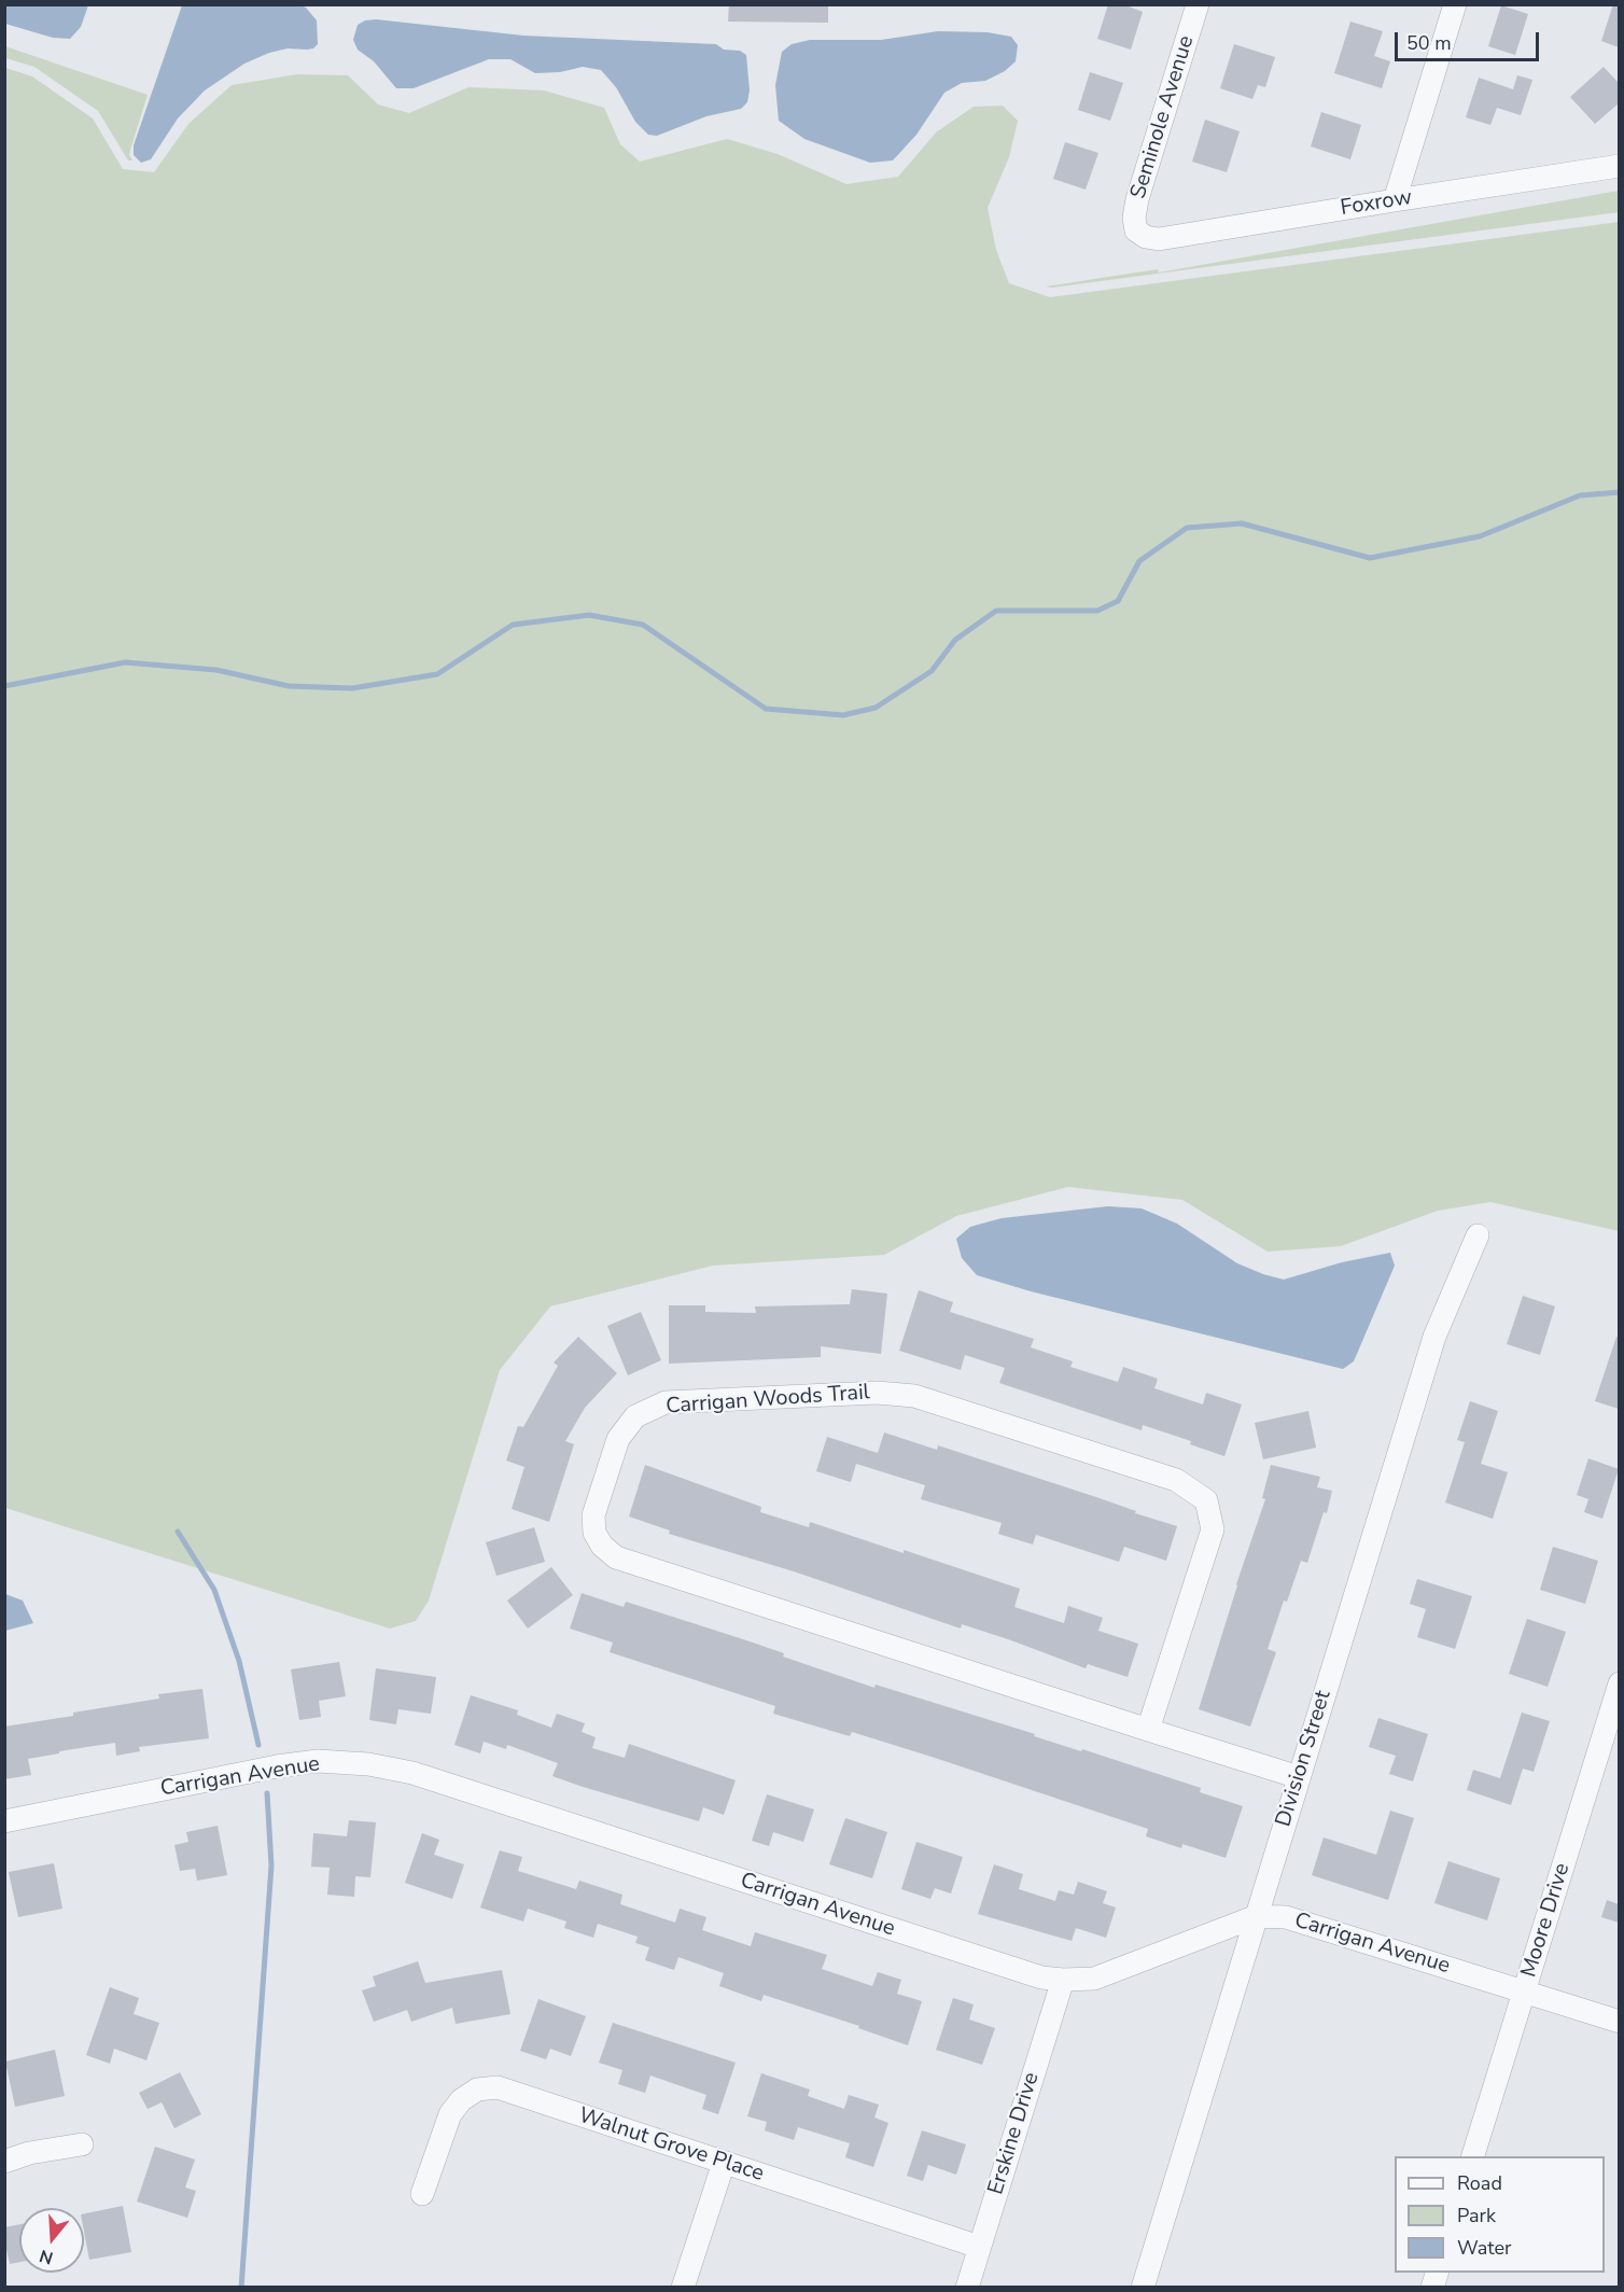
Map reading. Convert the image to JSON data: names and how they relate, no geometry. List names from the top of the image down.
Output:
{
  "streets": {
    "street": [
      "Seminole Avenue",
      "Foxrow",
      "Carrigan Woods Trail",
      "Division Street",
      "Carrigan Avenue",
      "Moore Drive",
      "Erskine Drive",
      "Walnut Grove Place"
    ]
  },
  "crossings": [
    ["Seminole Avenue", "Foxrow"],
    ["Carrigan Woods Trail", "Division Street"],
    ["Division Street", "Carrigan Avenue"],
    ["Carrigan Avenue", "Moore Drive"],
    ["Carrigan Avenue", "Erskine Drive"],
    ["Erskine Drive", "Walnut Grove Place"]
  ],
  "legend": ["Road", "Park", "Water"],
  "scale_bar": "50 m",
  "north": "bottom"
}
